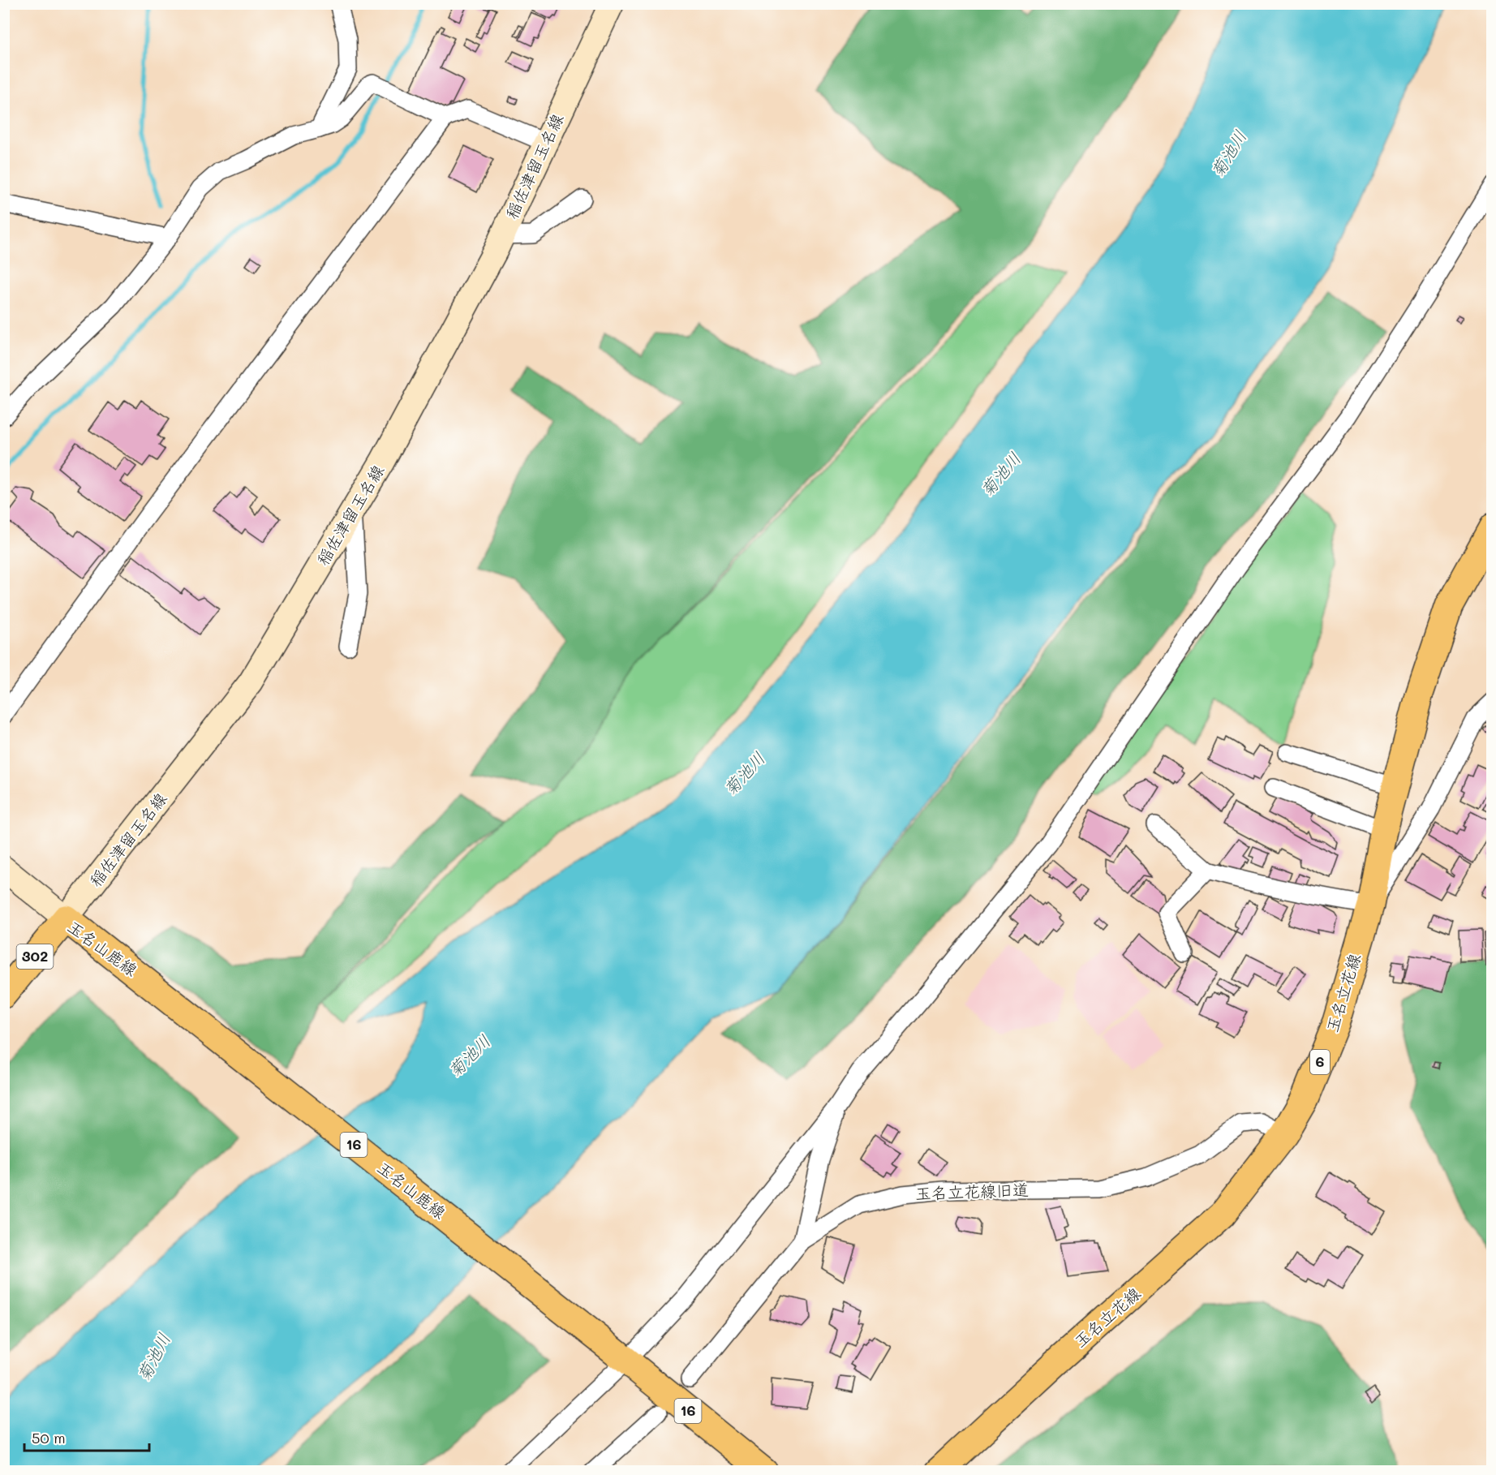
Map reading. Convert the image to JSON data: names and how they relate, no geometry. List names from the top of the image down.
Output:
{
  "streets": {
    "main road": [
      "稲佐津留玉名線",
      "玉名山鹿線",
      "302",
      "玉名立花線",
      "6",
      "16"
    ],
    "street": ["玉名立花線旧道"]
  },
  "crossings": [
    ["稲佐津留玉名線", "玉名山鹿線"],
    ["玉名立花線", "6"],
    ["玉名立花線", "玉名立花線旧道"]
  ],
  "water": ["菊池川"],
  "scale_bar": "50 m"
}
